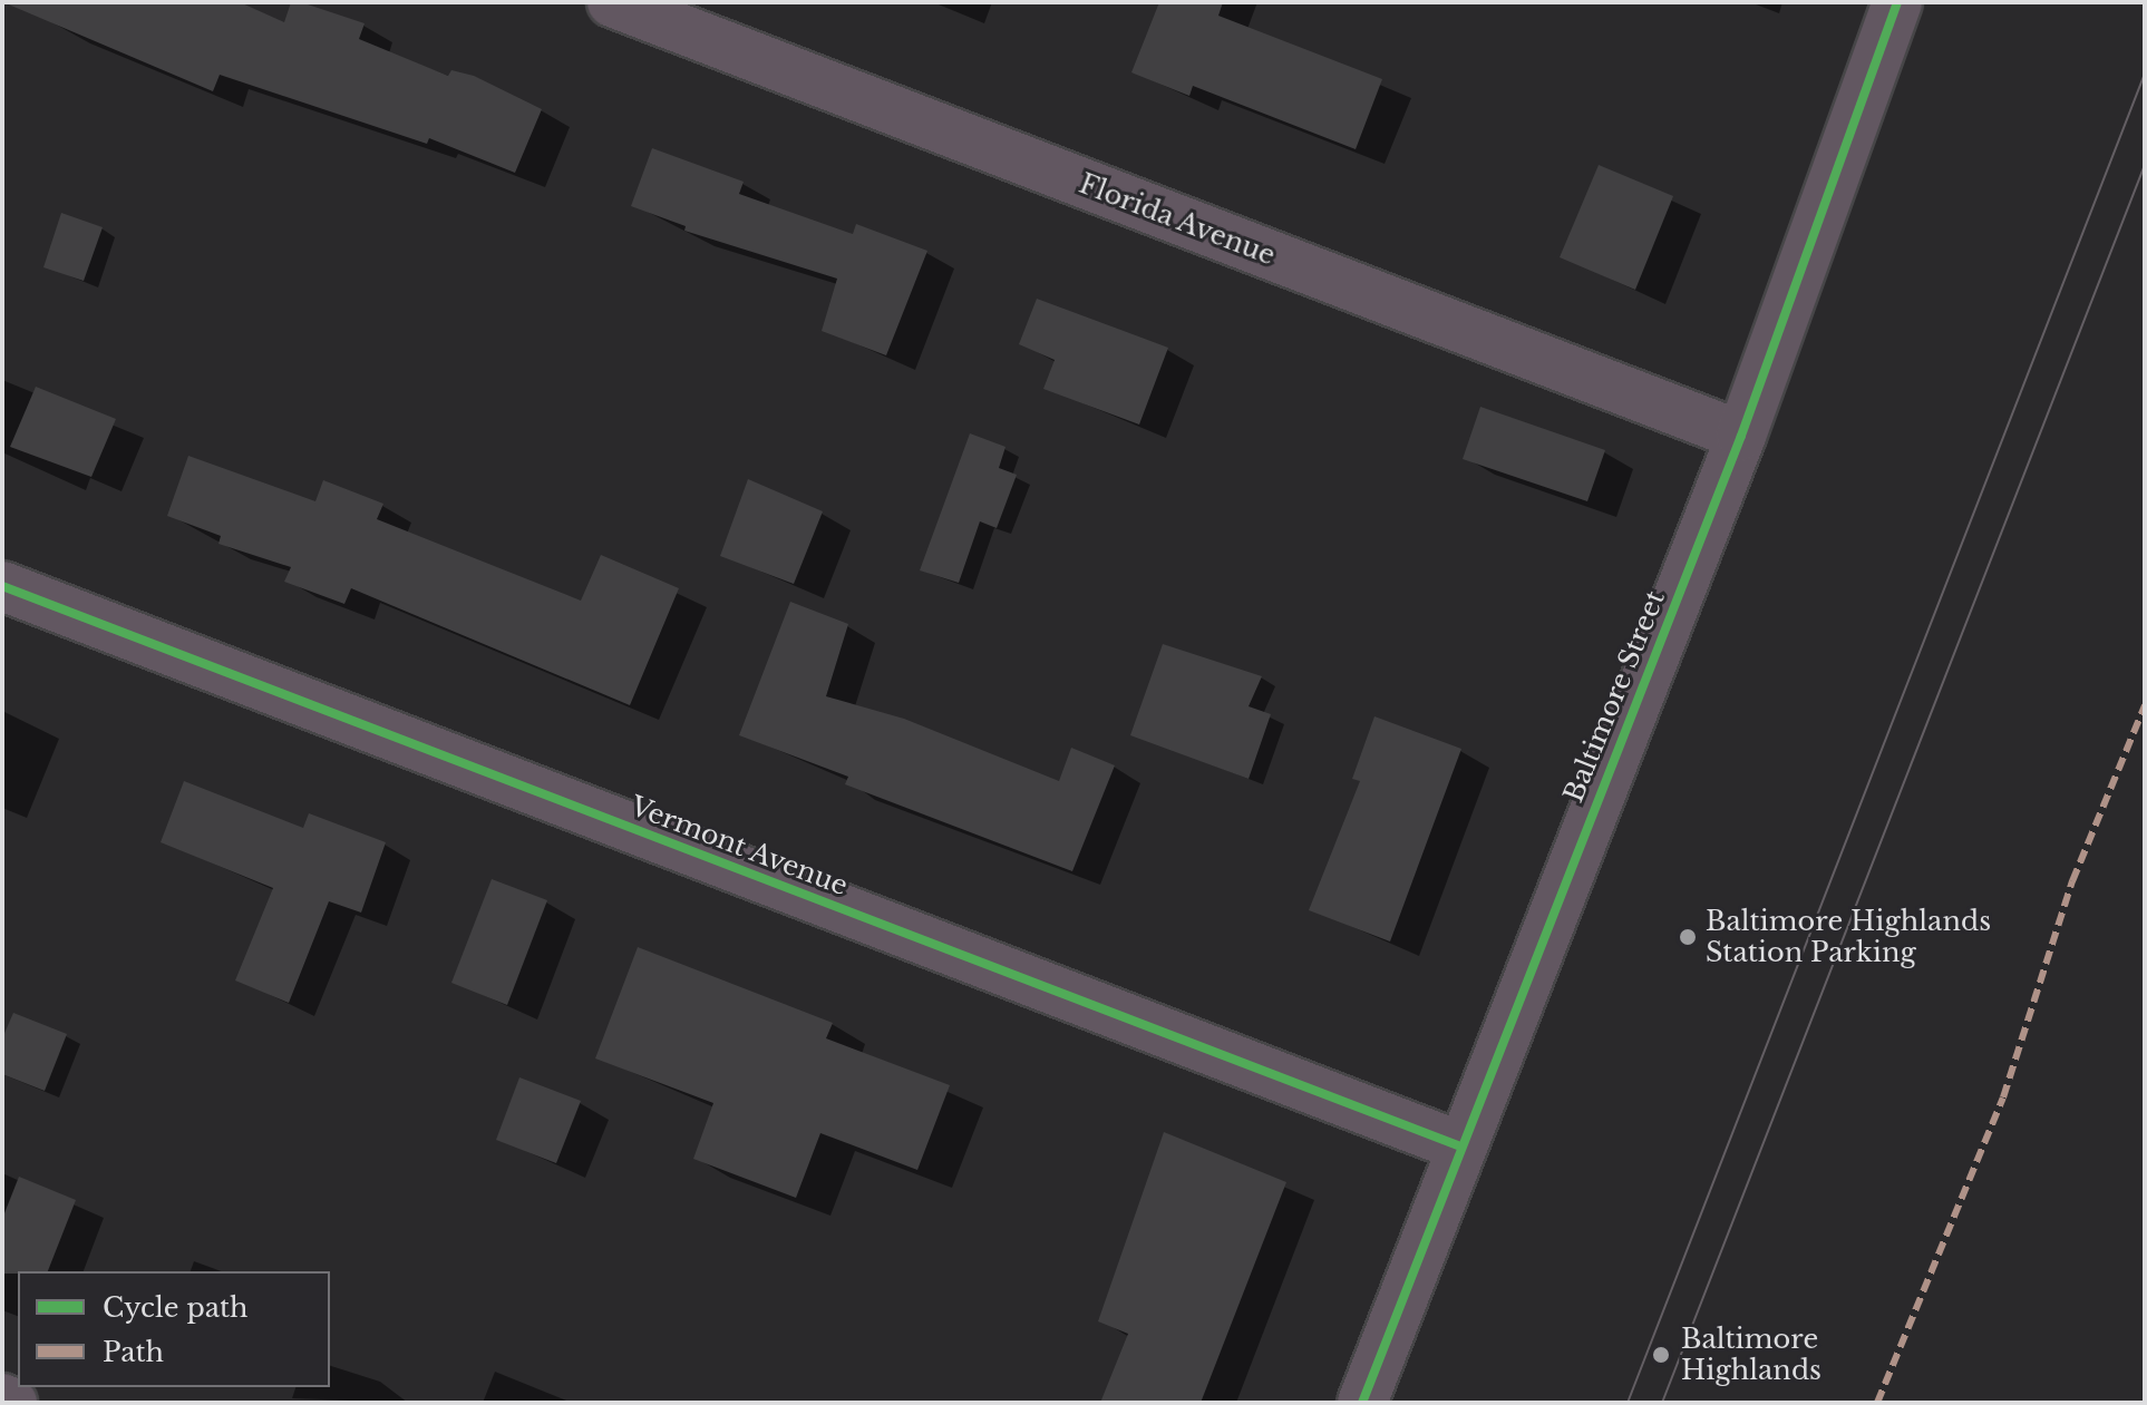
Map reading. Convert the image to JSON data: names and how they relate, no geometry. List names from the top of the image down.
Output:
{
  "streets": {
    "street": ["Florida Avenue", "Baltimore Street", "Vermont Avenue"]
  },
  "crossings": [
    ["Florida Avenue", "Baltimore Street"],
    ["Baltimore Street", "Vermont Avenue"]
  ],
  "places": ["Baltimore Highlands Station Parking", "Baltimore Highlands"],
  "legend": ["Cycle path", "Path"]
}
